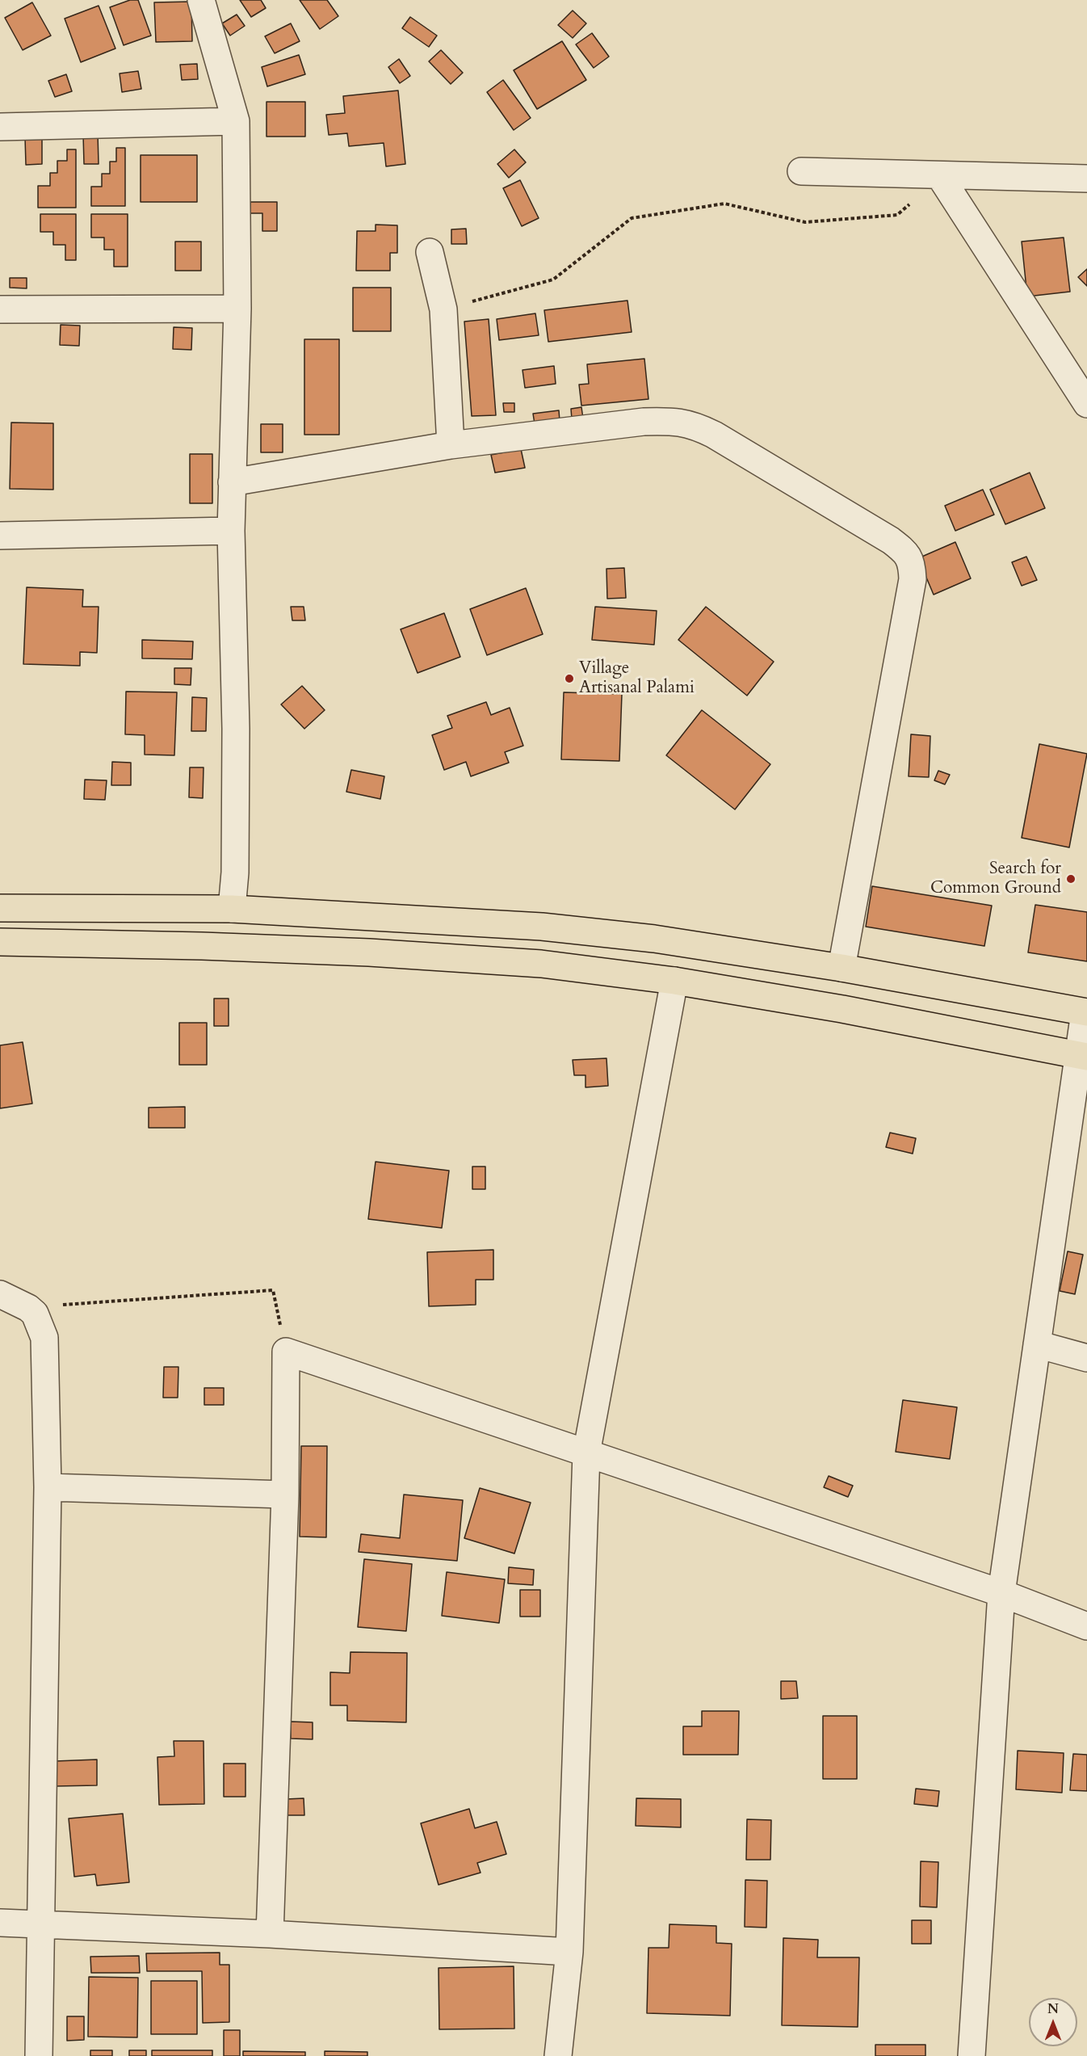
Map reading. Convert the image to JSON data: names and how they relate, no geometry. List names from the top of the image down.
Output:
{
  "places": ["Village Artisanal Palami", "Search for Common Ground"],
  "north": "top"
}
